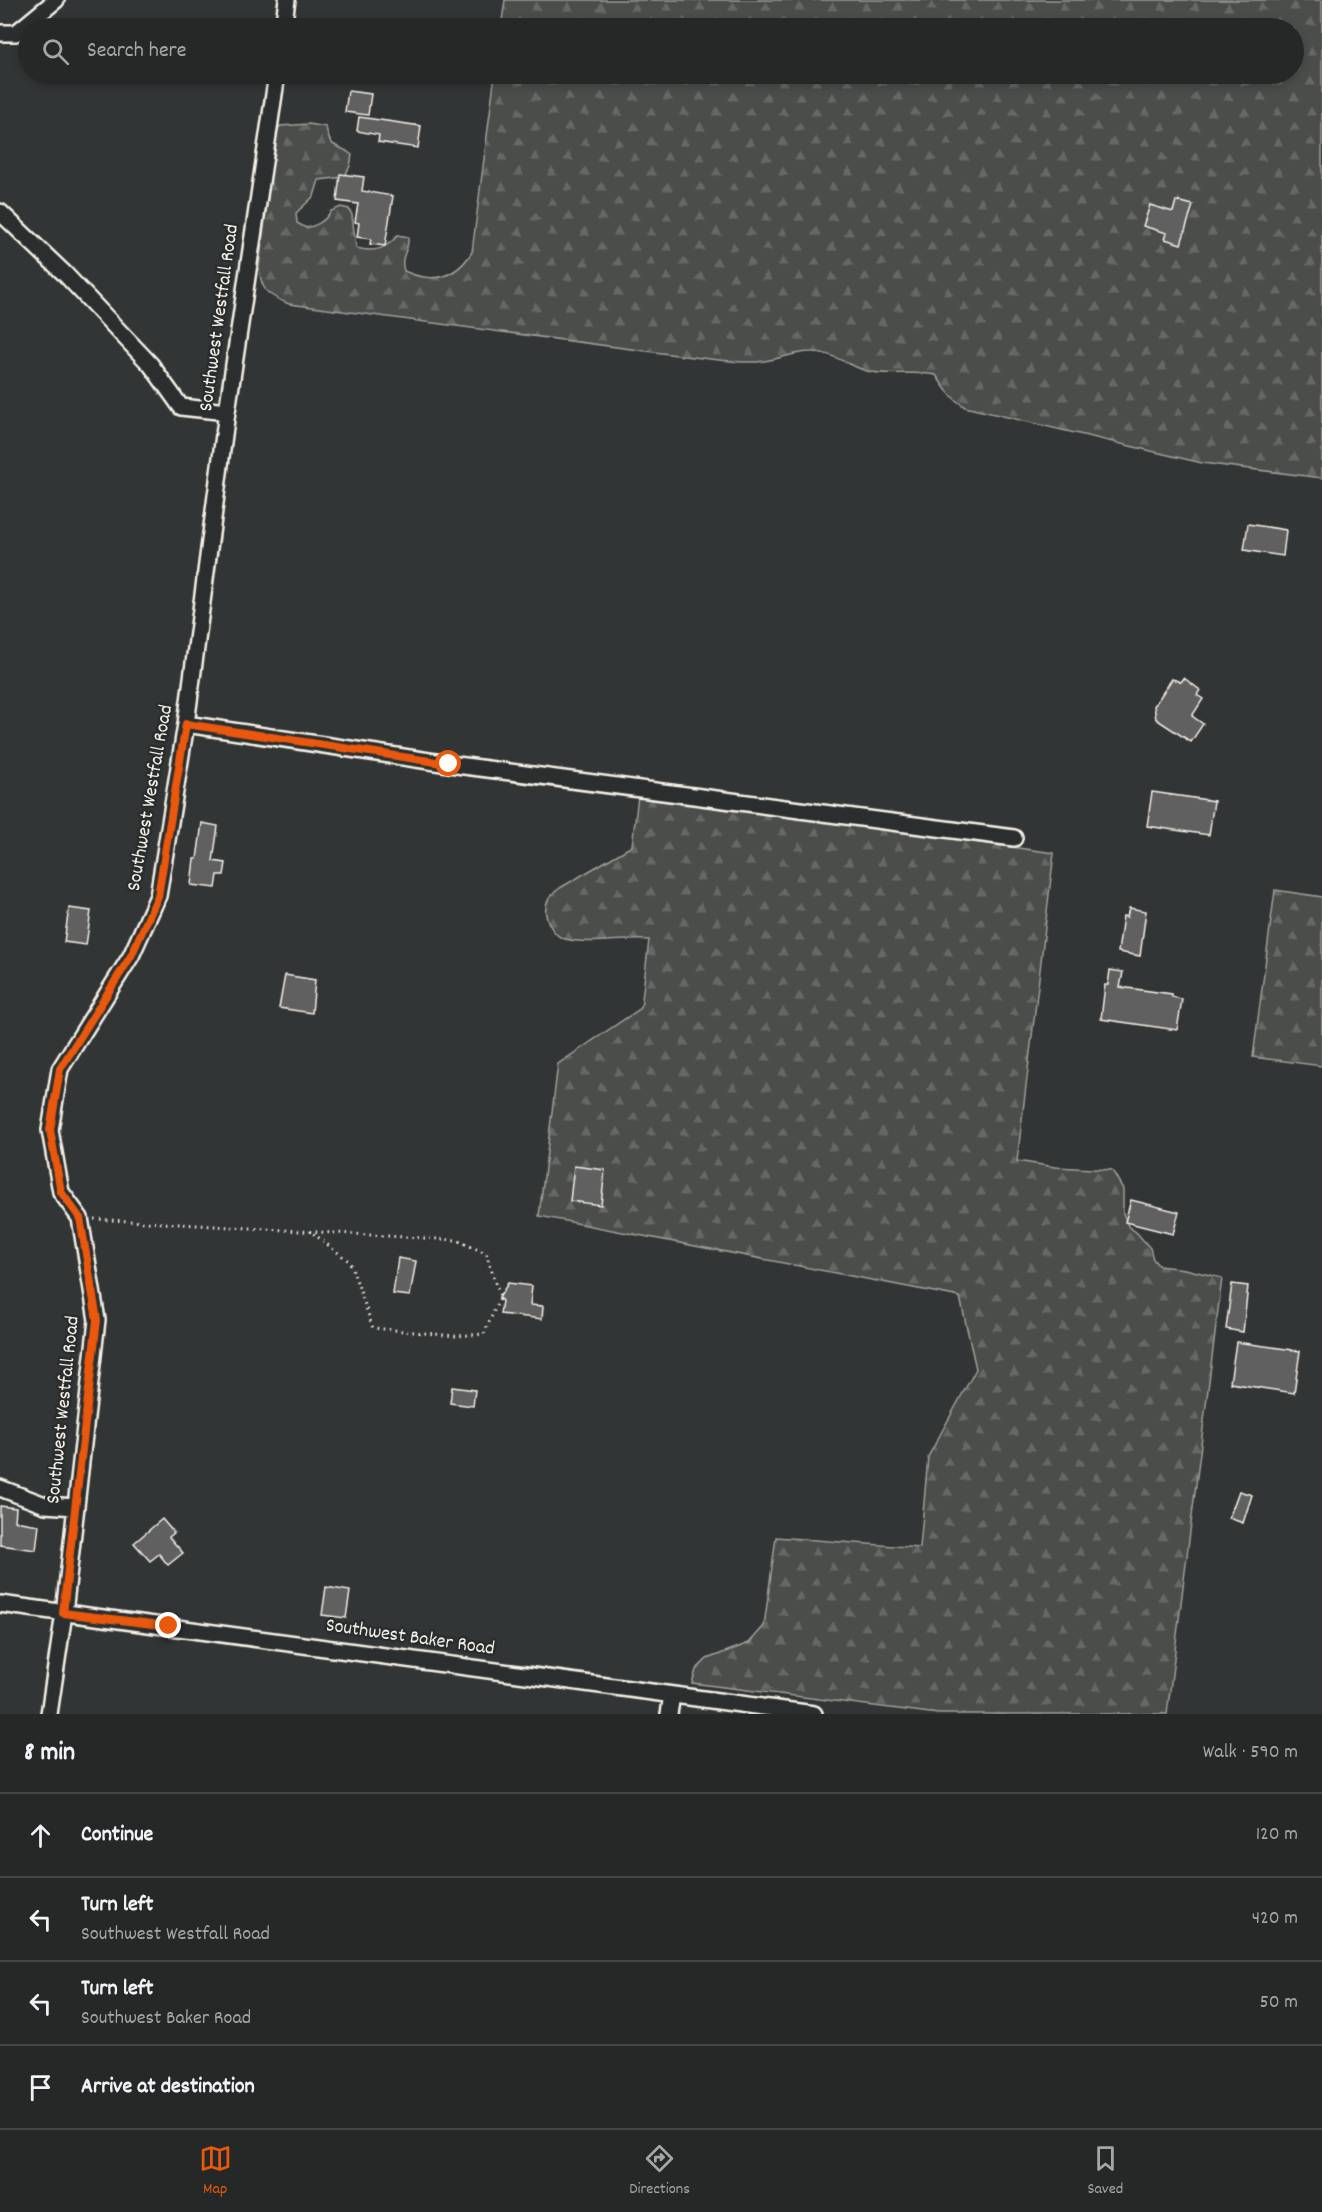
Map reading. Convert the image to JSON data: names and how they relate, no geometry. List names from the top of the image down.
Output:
{
  "streets": {
    "street": ["Southwest Westfall Road", "Southwest Baker Road"]
  },
  "crossings": [
    ["Southwest Westfall Road", "Southwest Baker Road"]
  ],
  "page": {
    "search": "Search here",
    "heading": ["8 min", "Walk · 590 m"],
    "list": [
      ["Continue", "120 m"],
      ["Turn left", "Southwest Westfall Road", "420 m"],
      ["Turn left", "Southwest Baker Road", "50 m"],
      "Arrive at destination"
    ],
    "nav": ["Map", "Directions", "Saved"]
  }
}
